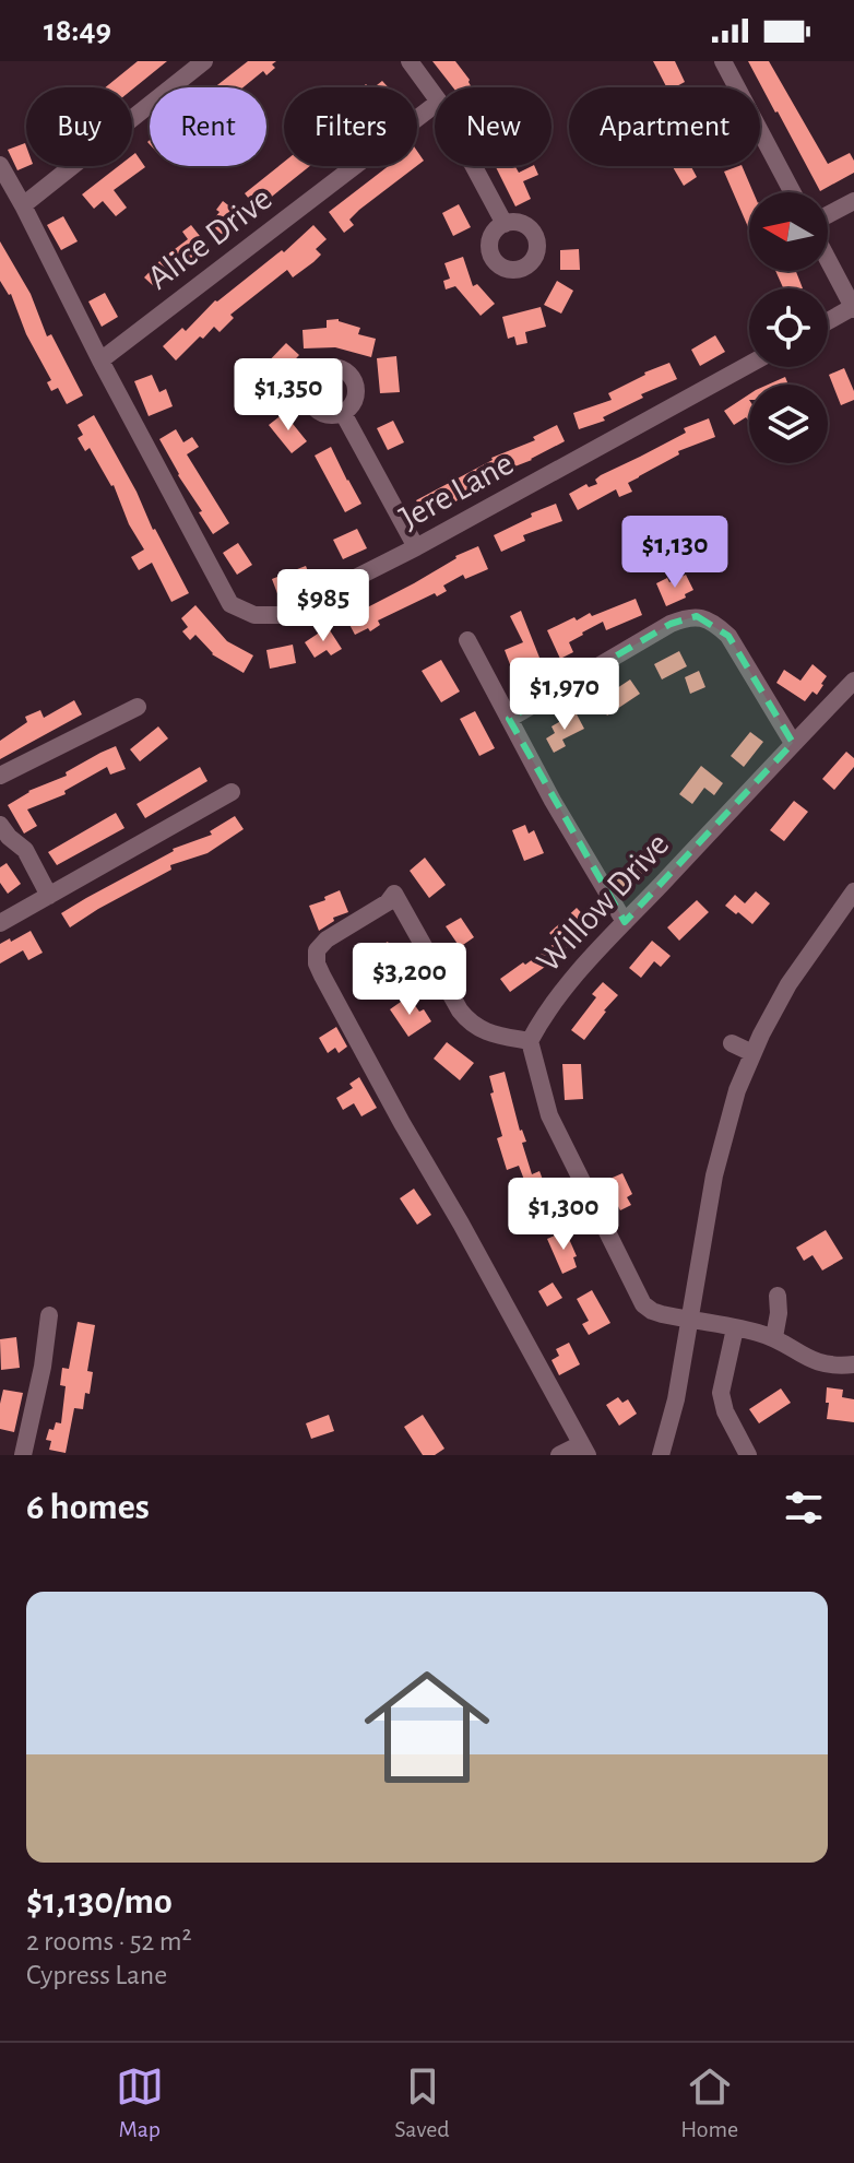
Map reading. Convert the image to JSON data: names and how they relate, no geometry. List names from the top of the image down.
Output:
{
  "streets": {
    "street": ["Alice Drive", "Jere Lane", "Willow Drive"]
  },
  "crossings": [
    ["Alice Drive", "Jere Lane"]
  ],
  "north": "left",
  "page": {
    "status": "18:49",
    "chip": [
      "Buy",
      "Rent",
      "Filters",
      "New",
      "Apartment"
    ],
    "price": [
      "$1,350",
      "$1,130",
      "$985",
      "$1,970",
      "$3,200",
      "$1,300"
    ],
    "heading": "6 homes",
    "list": [
      {
        "name": "$1,130/mo",
        "note": "2 rooms · 52 m² · Cypress Lane"
      }
    ],
    "tabs": ["Map", "Saved", "Home"]
  }
}
